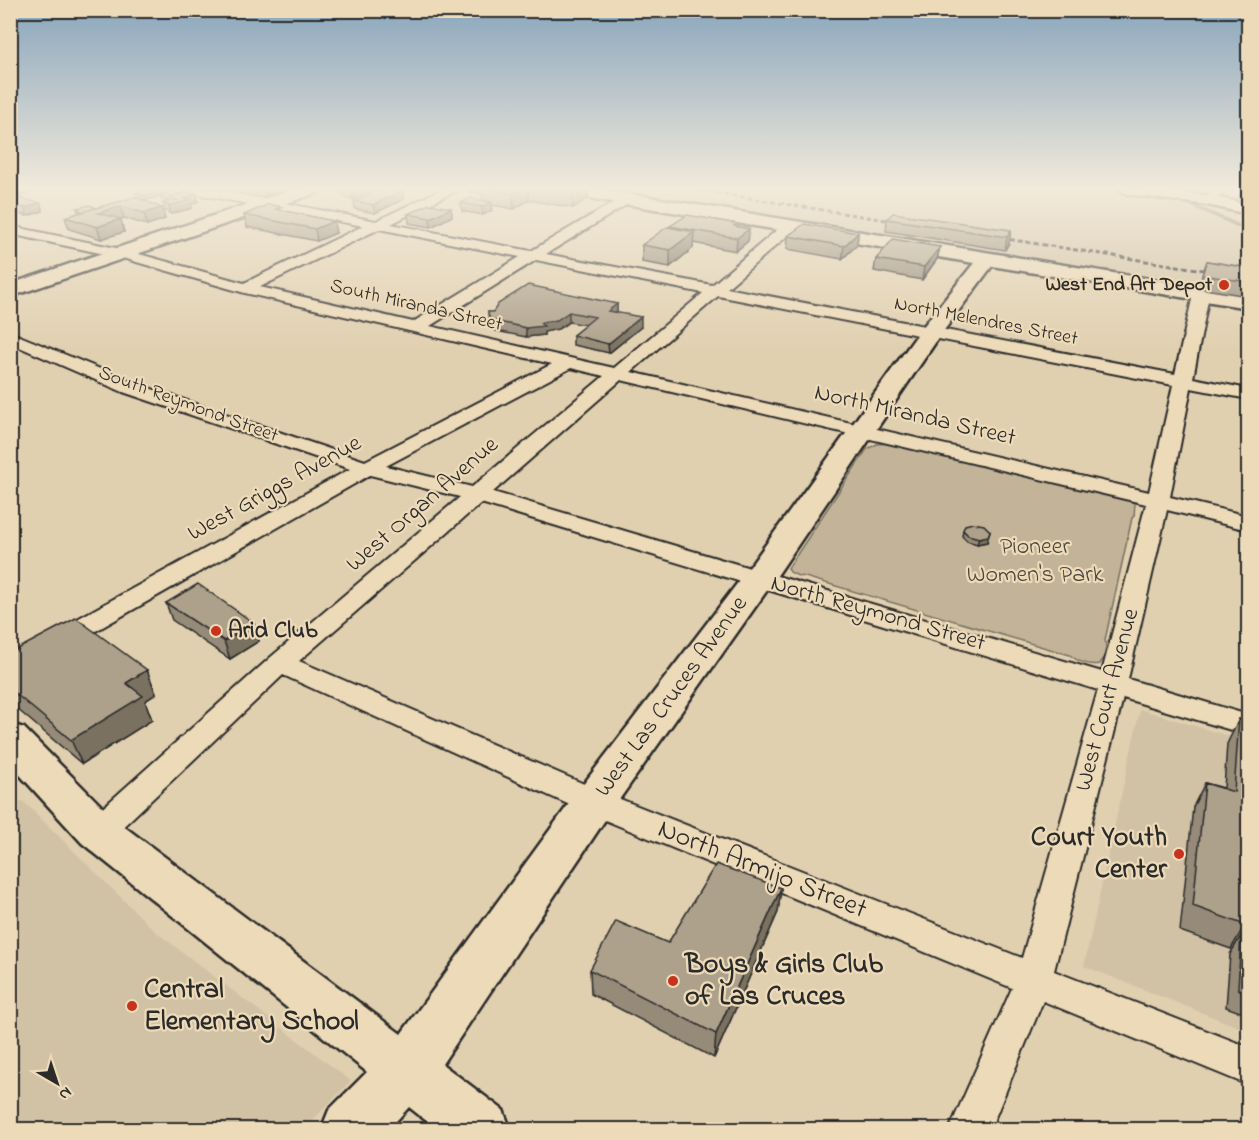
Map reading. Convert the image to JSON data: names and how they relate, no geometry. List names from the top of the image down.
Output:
{
  "streets": {
    "street": [
      "South Miranda Street",
      "North Melendres Street",
      "South Reymond Street",
      "North Miranda Street",
      "West Griggs Avenue",
      "West Organ Avenue",
      "North Reymond Street",
      "West Las Cruces Avenue",
      "West Court Avenue",
      "North Armijo Street"
    ]
  },
  "crossings": [
    ["South Miranda Street", "North Miranda Street"],
    ["South Miranda Street", "West Griggs Avenue"],
    ["North Melendres Street", "West Organ Avenue"],
    ["North Melendres Street", "West Las Cruces Avenue"],
    ["North Melendres Street", "West Court Avenue"],
    ["South Reymond Street", "West Griggs Avenue"],
    ["South Reymond Street", "North Reymond Street"],
    ["North Miranda Street", "West Griggs Avenue"],
    ["North Miranda Street", "West Organ Avenue"],
    ["North Miranda Street", "West Las Cruces Avenue"],
    ["North Miranda Street", "West Court Avenue"],
    ["West Griggs Avenue", "North Reymond Street"],
    ["West Organ Avenue", "North Reymond Street"],
    ["West Organ Avenue", "North Armijo Street"],
    ["North Reymond Street", "West Las Cruces Avenue"],
    ["North Reymond Street", "West Court Avenue"],
    ["West Las Cruces Avenue", "North Armijo Street"],
    ["West Court Avenue", "North Armijo Street"]
  ],
  "parks": ["Pioneer Women's Park"],
  "places": [
    "West End Art Depot",
    "Arid Club",
    "Court Youth Center",
    "Boys & Girls Club of Las Cruces",
    "Central Elementary School"
  ],
  "north": "bottom right"
}
